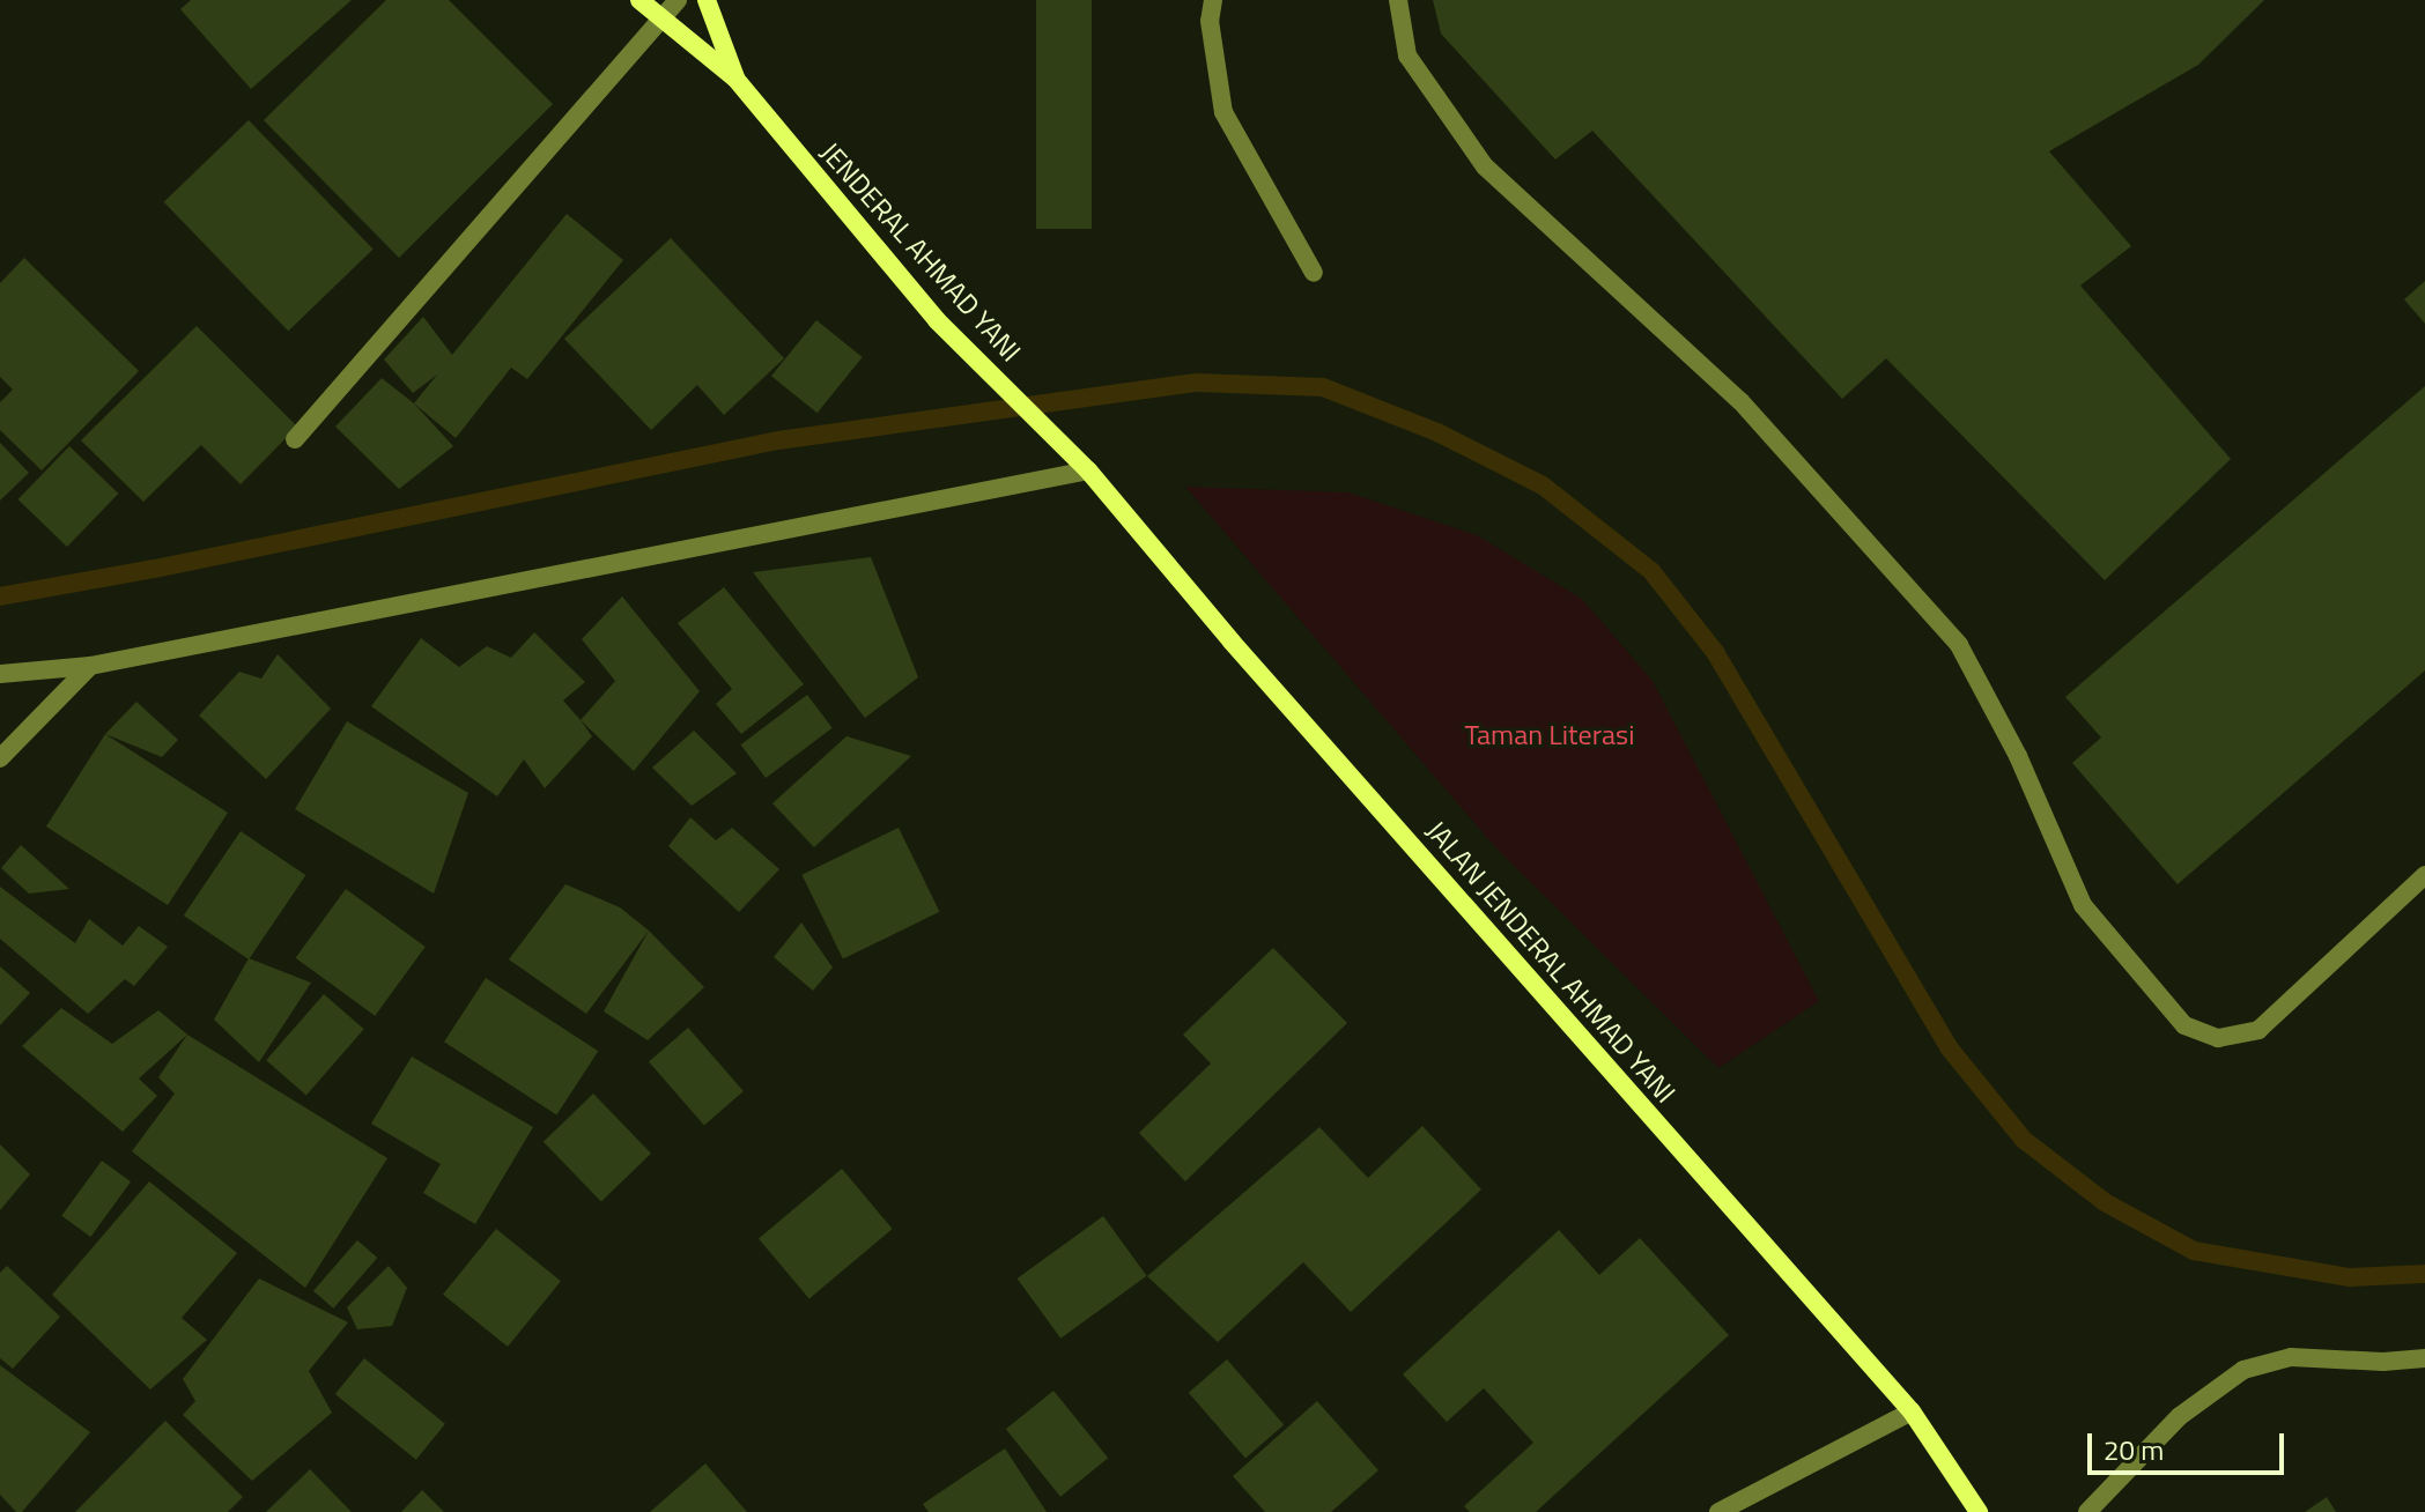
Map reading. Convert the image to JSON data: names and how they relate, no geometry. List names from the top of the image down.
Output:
{
  "streets": {
    "main road": ["JENDERAL AHMAD YANI", "JALAN JENDERAL AHMAD YANI"]
  },
  "crossings": [
    ["JENDERAL AHMAD YANI", "JALAN JENDERAL AHMAD YANI"]
  ],
  "parks": ["Taman Literasi"],
  "scale_bar": "20 m"
}
